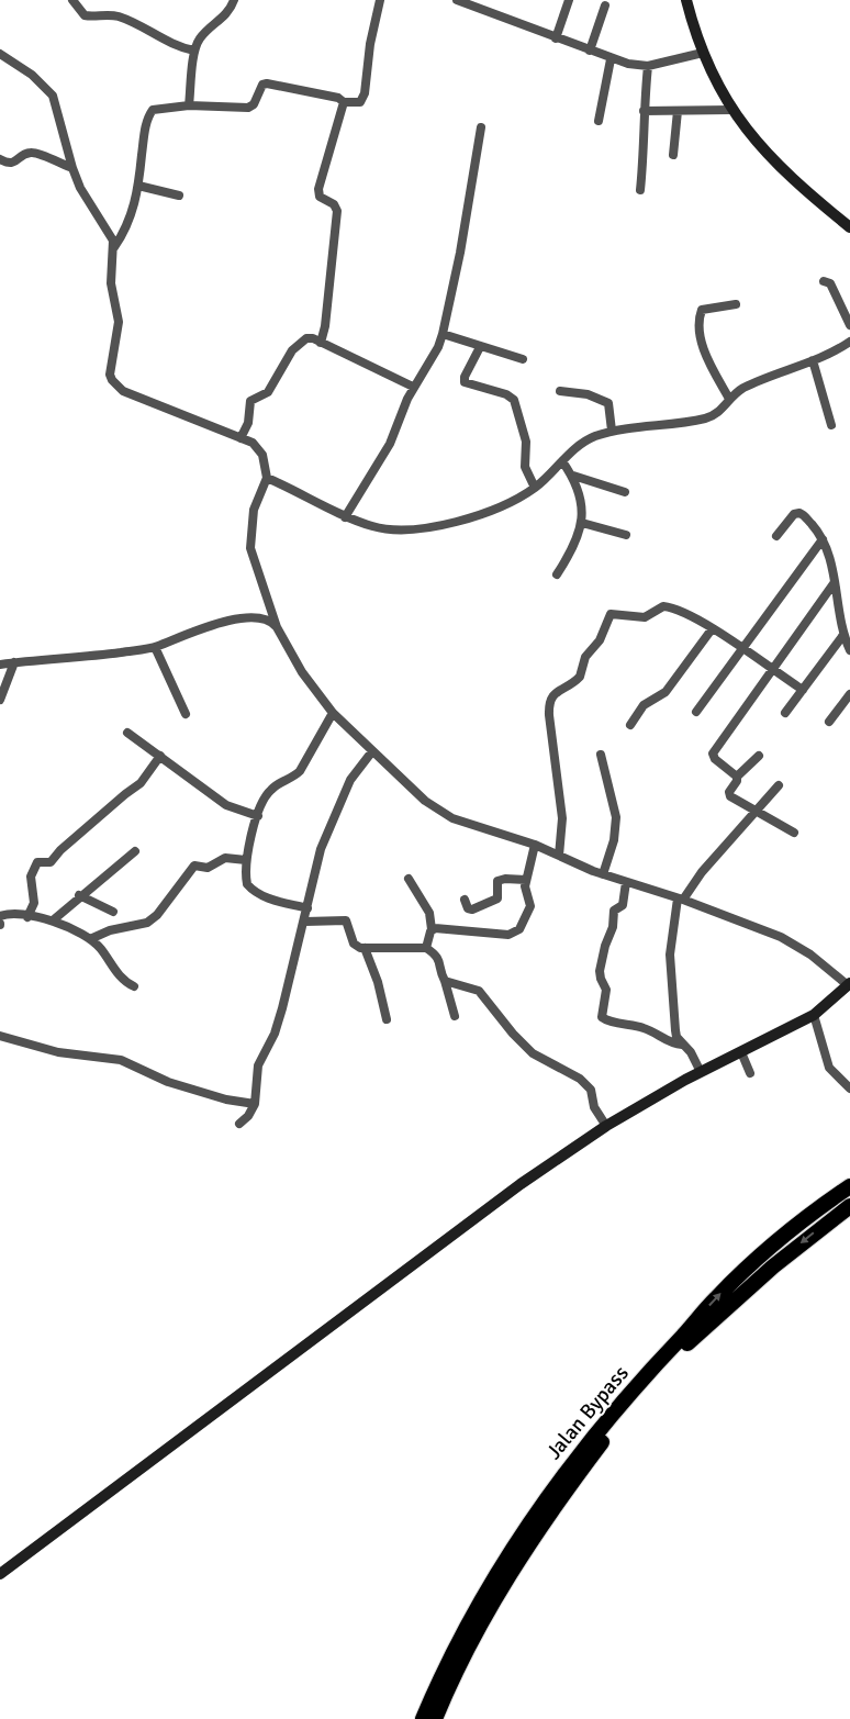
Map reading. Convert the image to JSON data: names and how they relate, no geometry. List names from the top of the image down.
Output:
{
  "streets": {
    "highway": ["Jalan Bypass"]
  }
}
